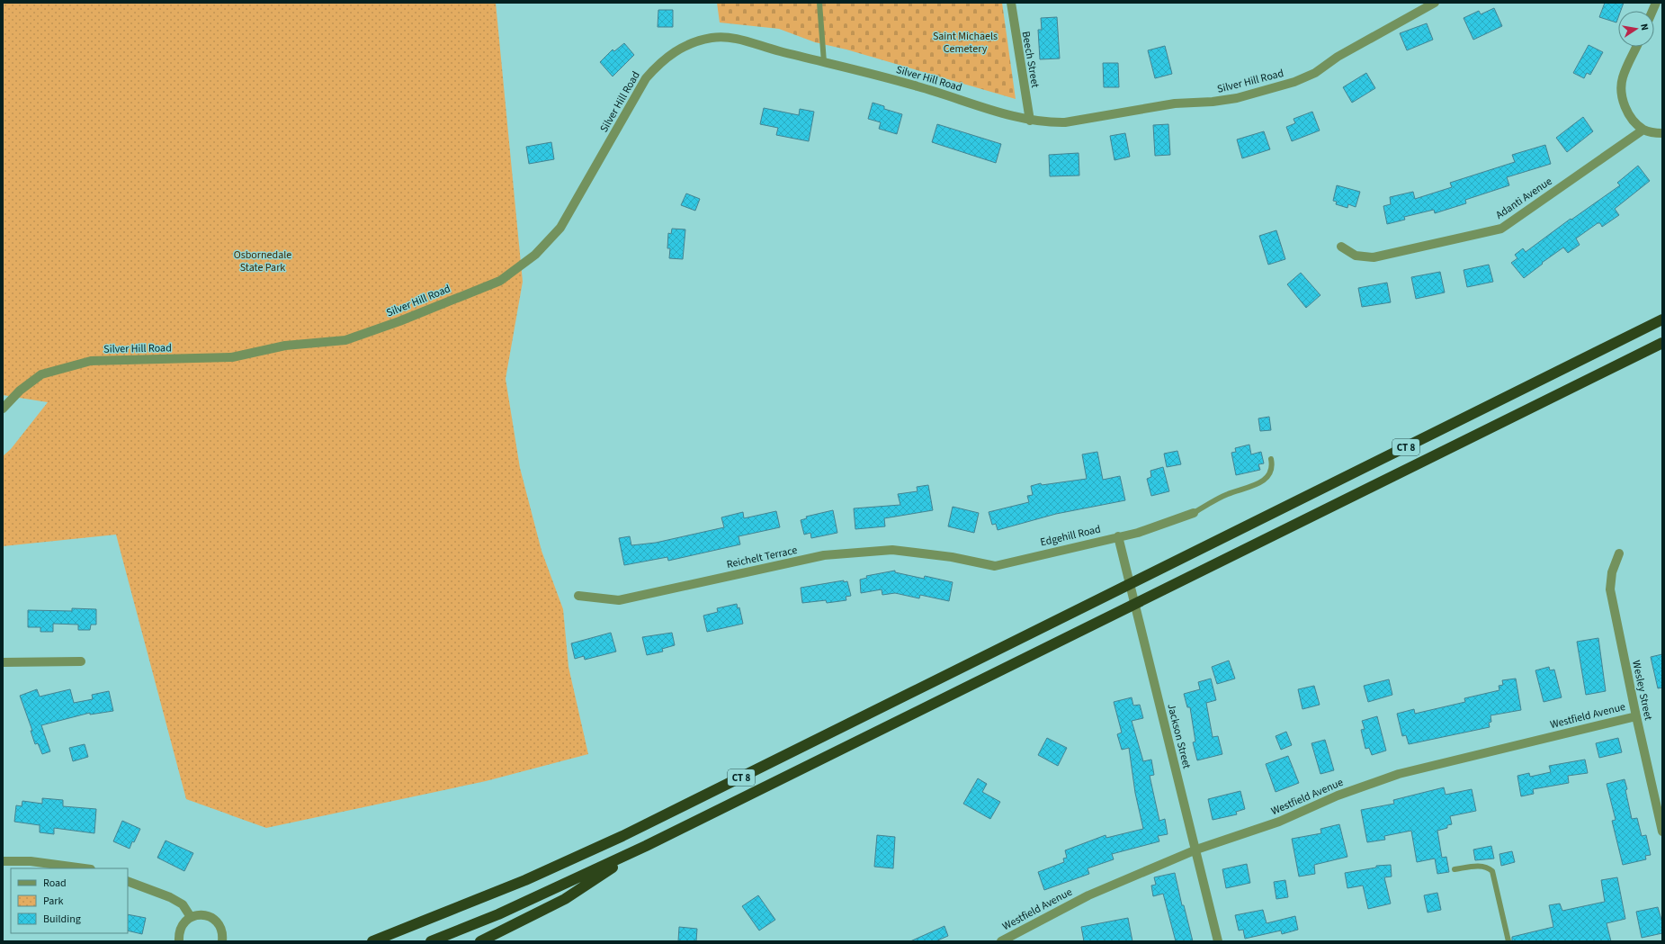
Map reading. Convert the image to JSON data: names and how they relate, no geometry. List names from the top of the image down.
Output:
{
  "streets": {
    "highway": ["CT 8"],
    "street": [
      "Beech Street",
      "Silver Hill Road",
      "Adanti Avenue",
      "Edgehill Road",
      "Reichelt Terrace",
      "Wesley Street",
      "Westfield Avenue",
      "Jackson Street"
    ]
  },
  "crossings": [
    ["Beech Street", "Silver Hill Road"],
    ["Edgehill Road", "Reichelt Terrace"],
    ["Edgehill Road", "Jackson Street"],
    ["Wesley Street", "Westfield Avenue"],
    ["Westfield Avenue", "Jackson Street"]
  ],
  "parks": ["Saint Michaels Cemetery", "Osbornedale State Park"],
  "legend": ["Road", "Park", "Building"],
  "north": "right"
}
